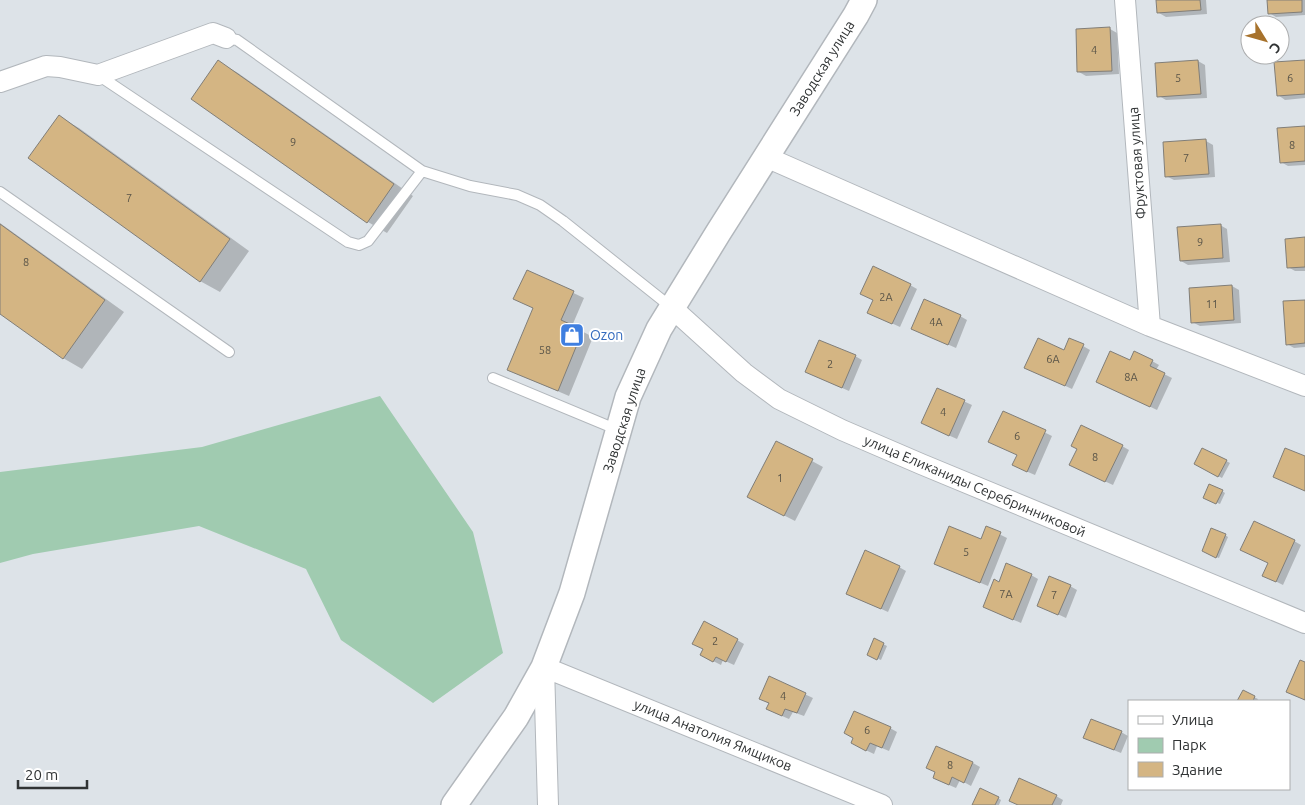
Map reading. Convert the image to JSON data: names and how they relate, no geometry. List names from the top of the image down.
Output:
{
  "streets": {
    "street": [
      "Заводская улица",
      "Фруктовая улица",
      "улица Еликаниды Серебринниковой",
      "улица Анатолия Ямщиков"
    ]
  },
  "crossings": [
    ["Заводская улица", "улица Еликаниды Серебринниковой"],
    ["Заводская улица", "улица Анатолия Ямщиков"]
  ],
  "places": {
    "shop": ["Ozon"]
  },
  "house_numbers": [
    "4",
    "5",
    "6",
    "9",
    "8",
    "7",
    "7",
    "9",
    "8",
    "2А",
    "11",
    "4А",
    "58",
    "6А",
    "2",
    "8А",
    "4",
    "6",
    "8",
    "1",
    "5",
    "7А",
    "7",
    "2",
    "4",
    "6",
    "8"
  ],
  "legend": ["Улица", "Парк", "Здание"],
  "scale_bar": "20 m",
  "north": "bottom right"
}
